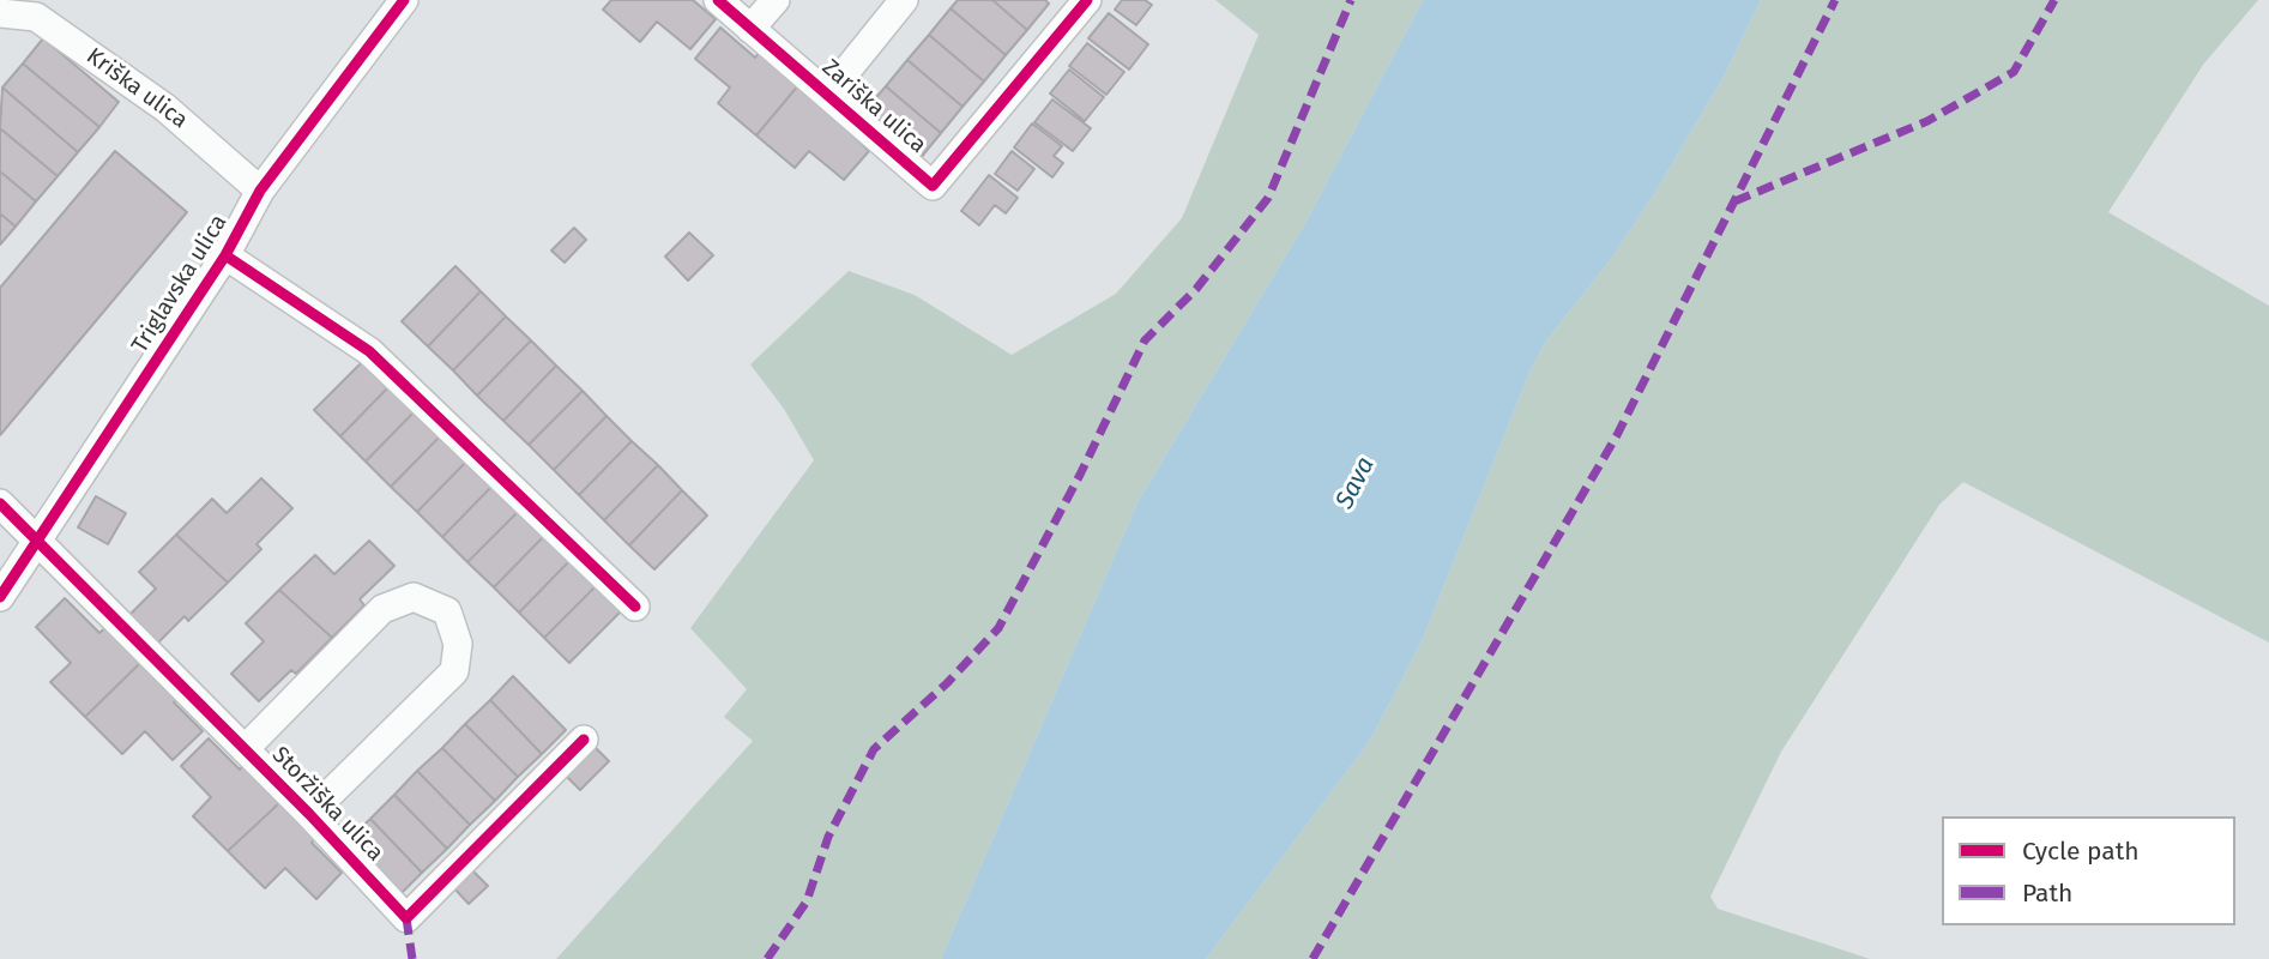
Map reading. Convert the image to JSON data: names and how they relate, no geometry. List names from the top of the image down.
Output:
{
  "streets": {
    "street": [
      "Kriška ulica",
      "Zariška ulica",
      "Triglavska ulica",
      "Storžiška ulica"
    ]
  },
  "crossings": [
    ["Kriška ulica", "Triglavska ulica"],
    ["Triglavska ulica", "Storžiška ulica"]
  ],
  "water": ["Sava"],
  "legend": ["Cycle path", "Path"]
}
